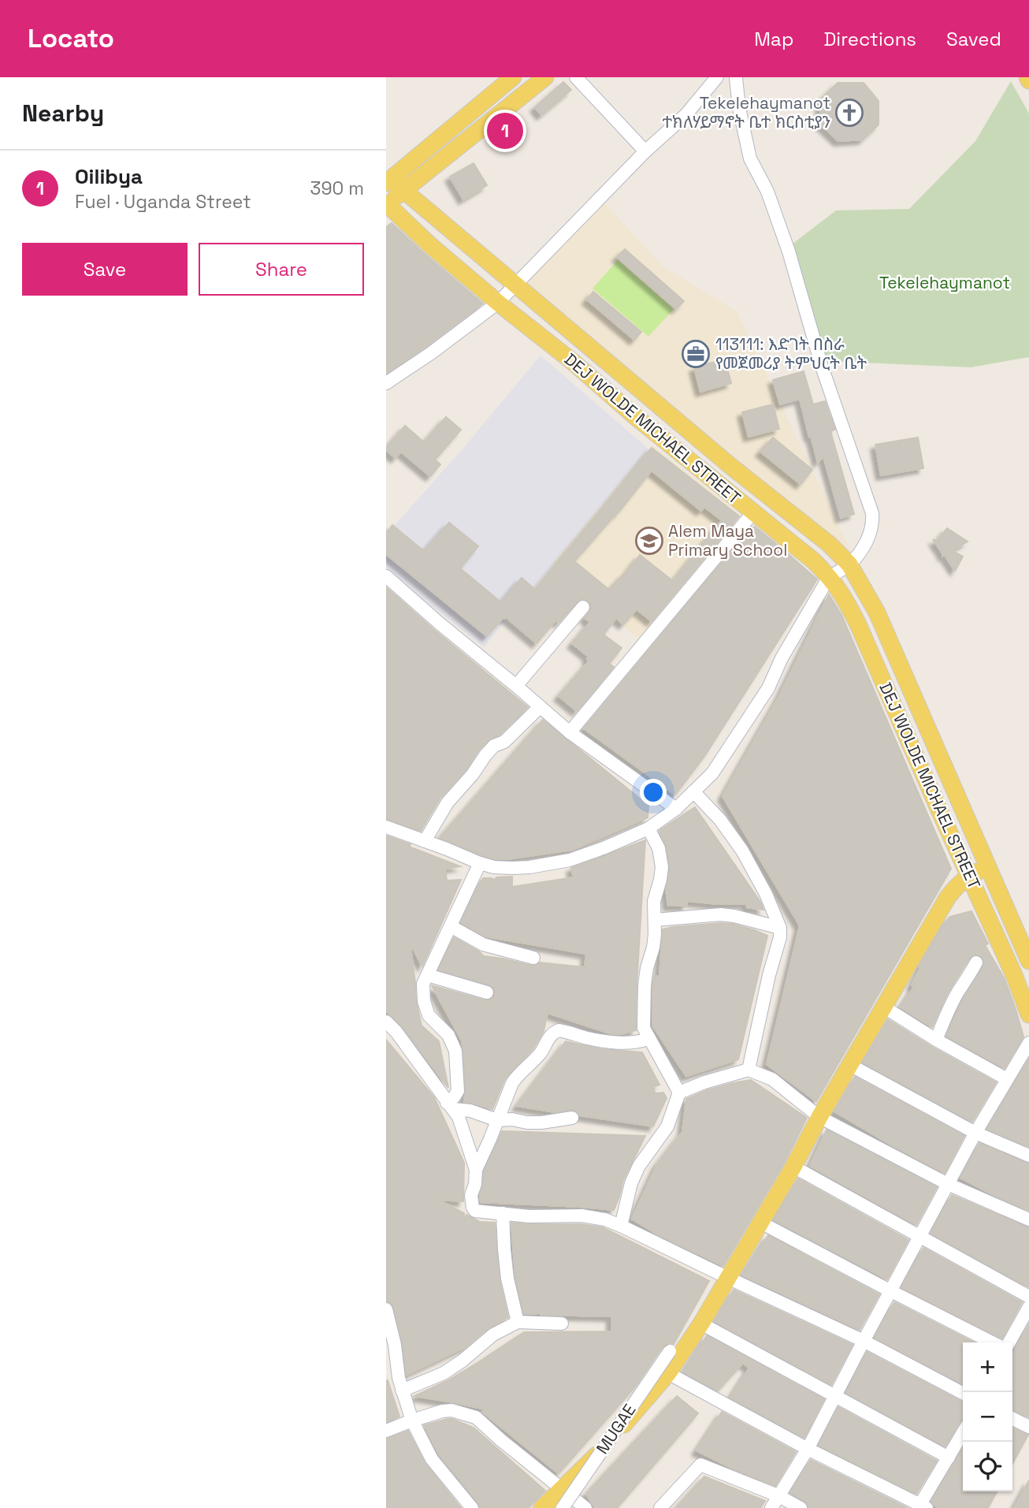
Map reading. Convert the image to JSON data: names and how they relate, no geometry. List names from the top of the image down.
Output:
{
  "streets": {
    "main road": ["DEJ WOLDE MICHAEL STREET"],
    "street": ["MUGAE"]
  },
  "parks": ["Tekelehaymanot"],
  "places": {
    "church": ["Tekelehaymanot ተክለሃይማኖት ቤተ ክርስቲያን"],
    "office": ["113111: እድገት በስራ የመጀመሪያ ትምህርት ቤት"],
    "school or university": ["Alem Maya Primary School"]
  },
  "page": {
    "header": "Locato",
    "nav": ["Map", "Directions", "Saved"],
    "heading": "Nearby",
    "pins": "1",
    "list": [
      {
        "mark": "1",
        "name": "Oilibya",
        "note": "Fuel · Uganda Street",
        "value": "390 m"
      }
    ],
    "buttons": ["Save", "Share"],
    "map_buttons": ["+", "−"]
  }
}
